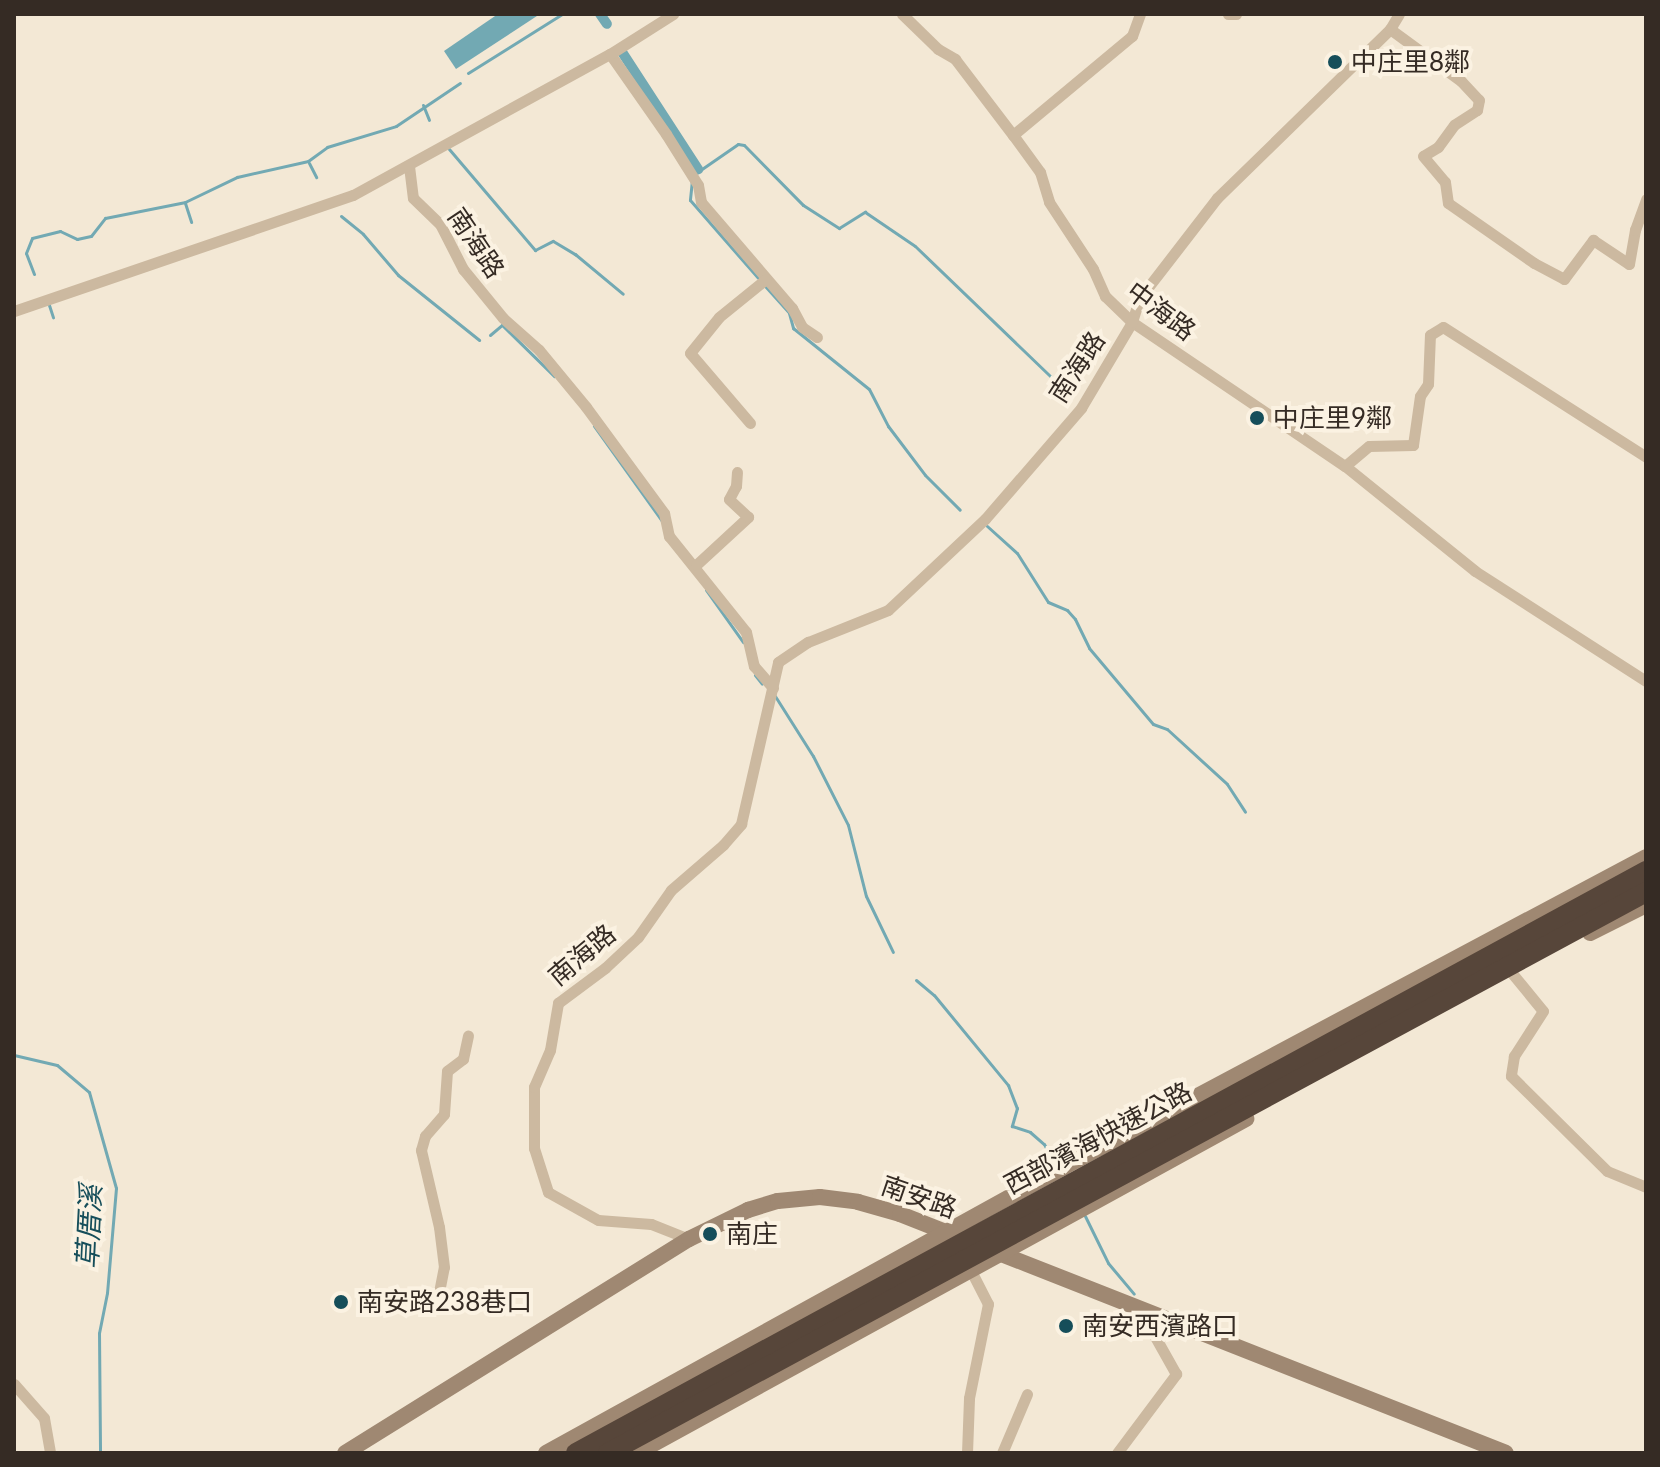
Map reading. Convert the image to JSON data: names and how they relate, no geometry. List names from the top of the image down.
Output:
{
  "streets": {
    "highway": ["西部濱海快速公路"],
    "street": ["南海路", "中海路", "南安路"]
  },
  "crossings": [
    ["南海路", "中海路"],
    ["南海路", "南安路"]
  ],
  "water": ["草厝溪"],
  "places": [
    "中庄里8鄰",
    "中庄里9鄰",
    "南庄",
    "南安路238巷口",
    "南安西濱路口"
  ]
}
